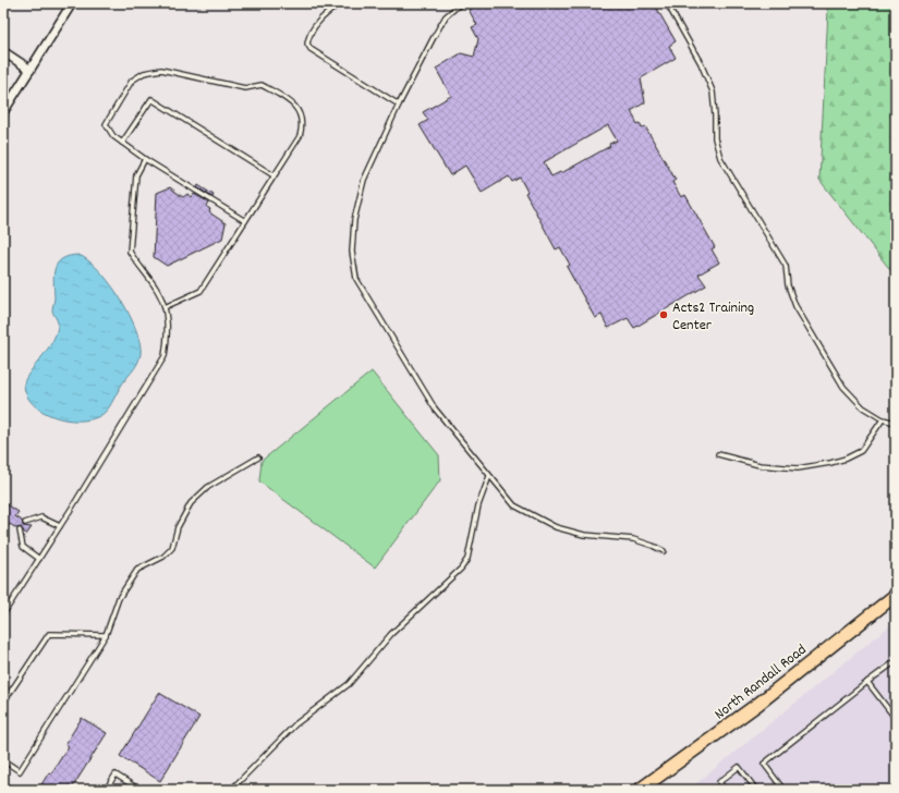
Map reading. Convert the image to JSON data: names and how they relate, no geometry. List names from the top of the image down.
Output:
{
  "streets": {
    "main road": ["North Randall Road"]
  },
  "places": ["Acts2 Training Center"]
}
